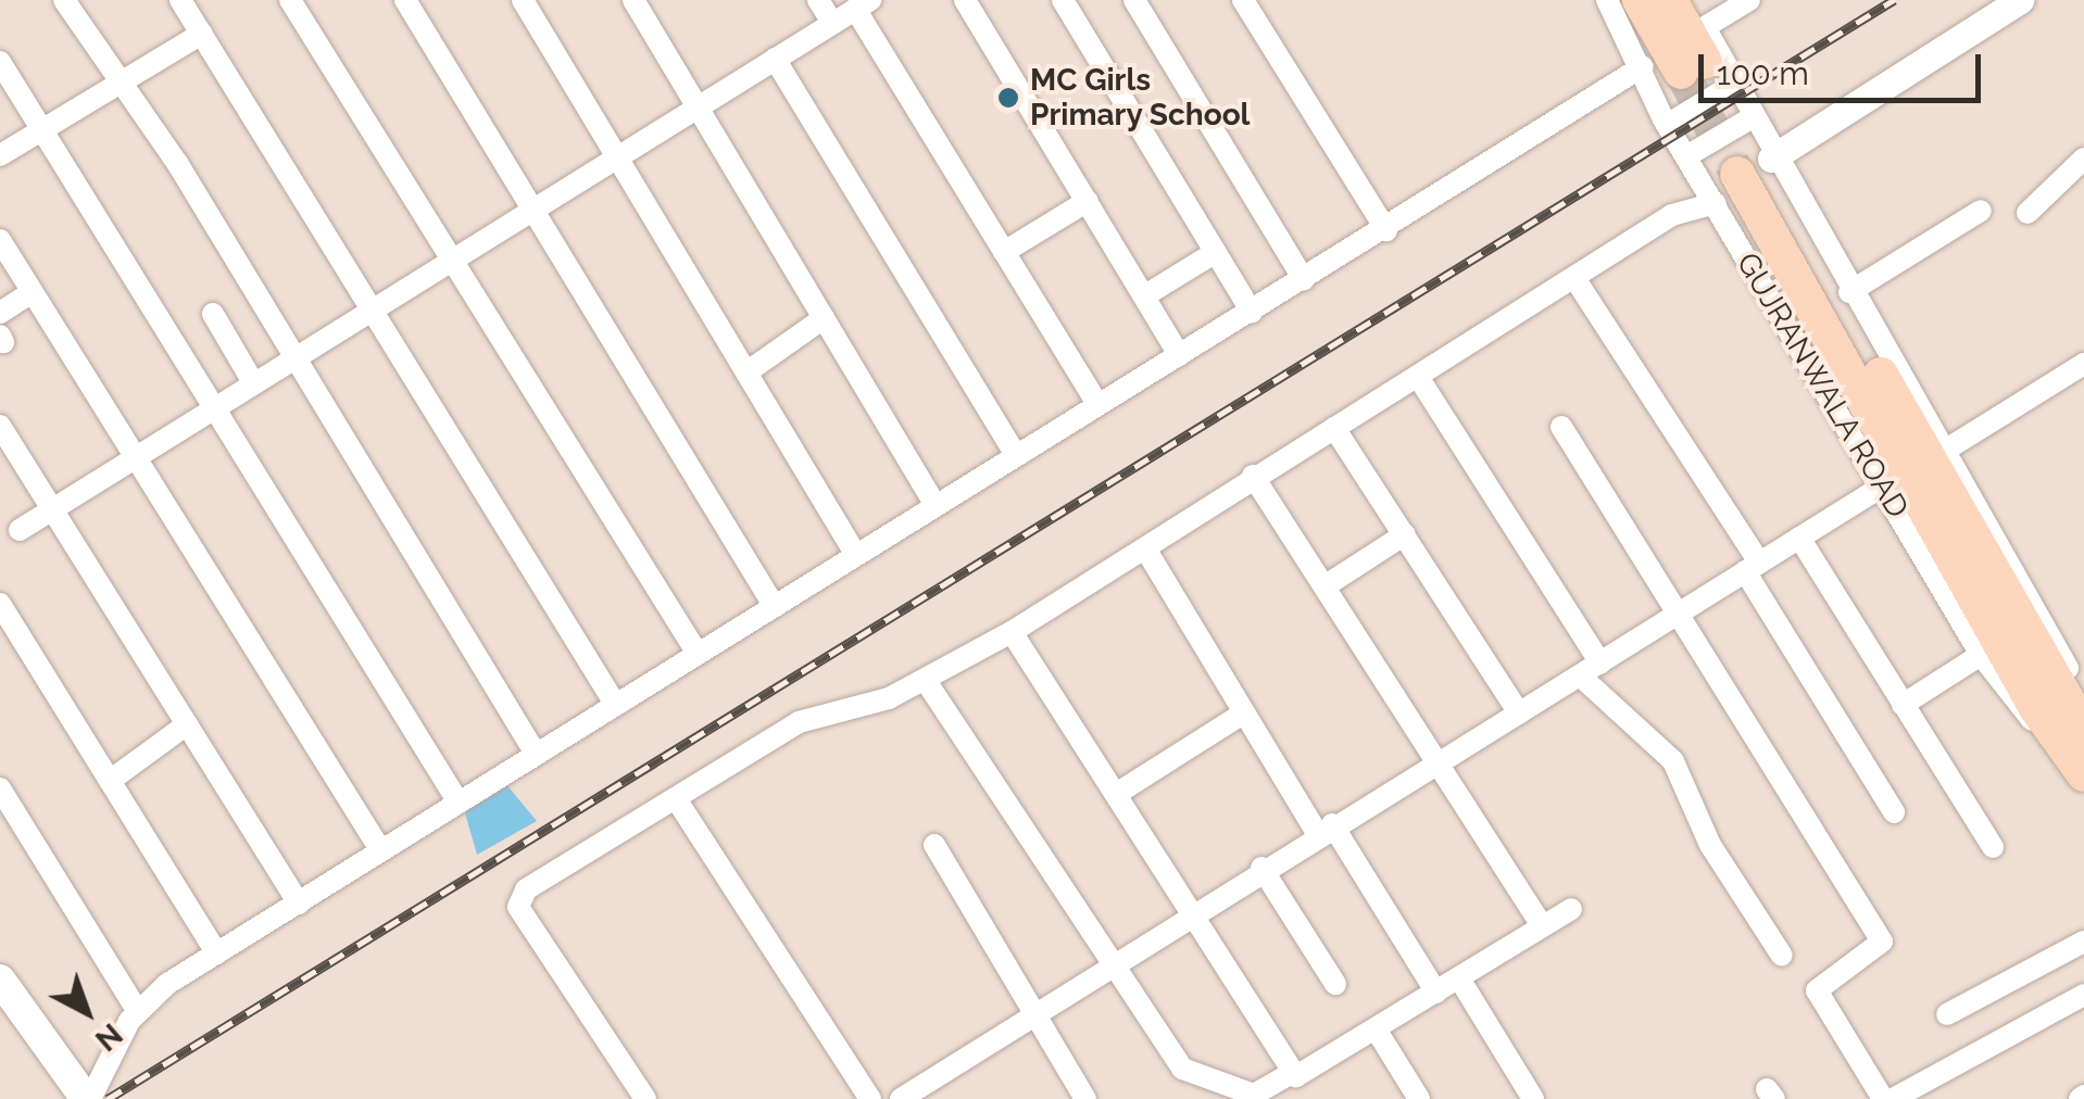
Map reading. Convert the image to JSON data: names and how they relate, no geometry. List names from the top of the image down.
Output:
{
  "streets": {
    "highway": ["GUJRANWALA ROAD"]
  },
  "places": ["MC Girls Primary School"],
  "scale_bar": "100 m",
  "north": "bottom right"
}
